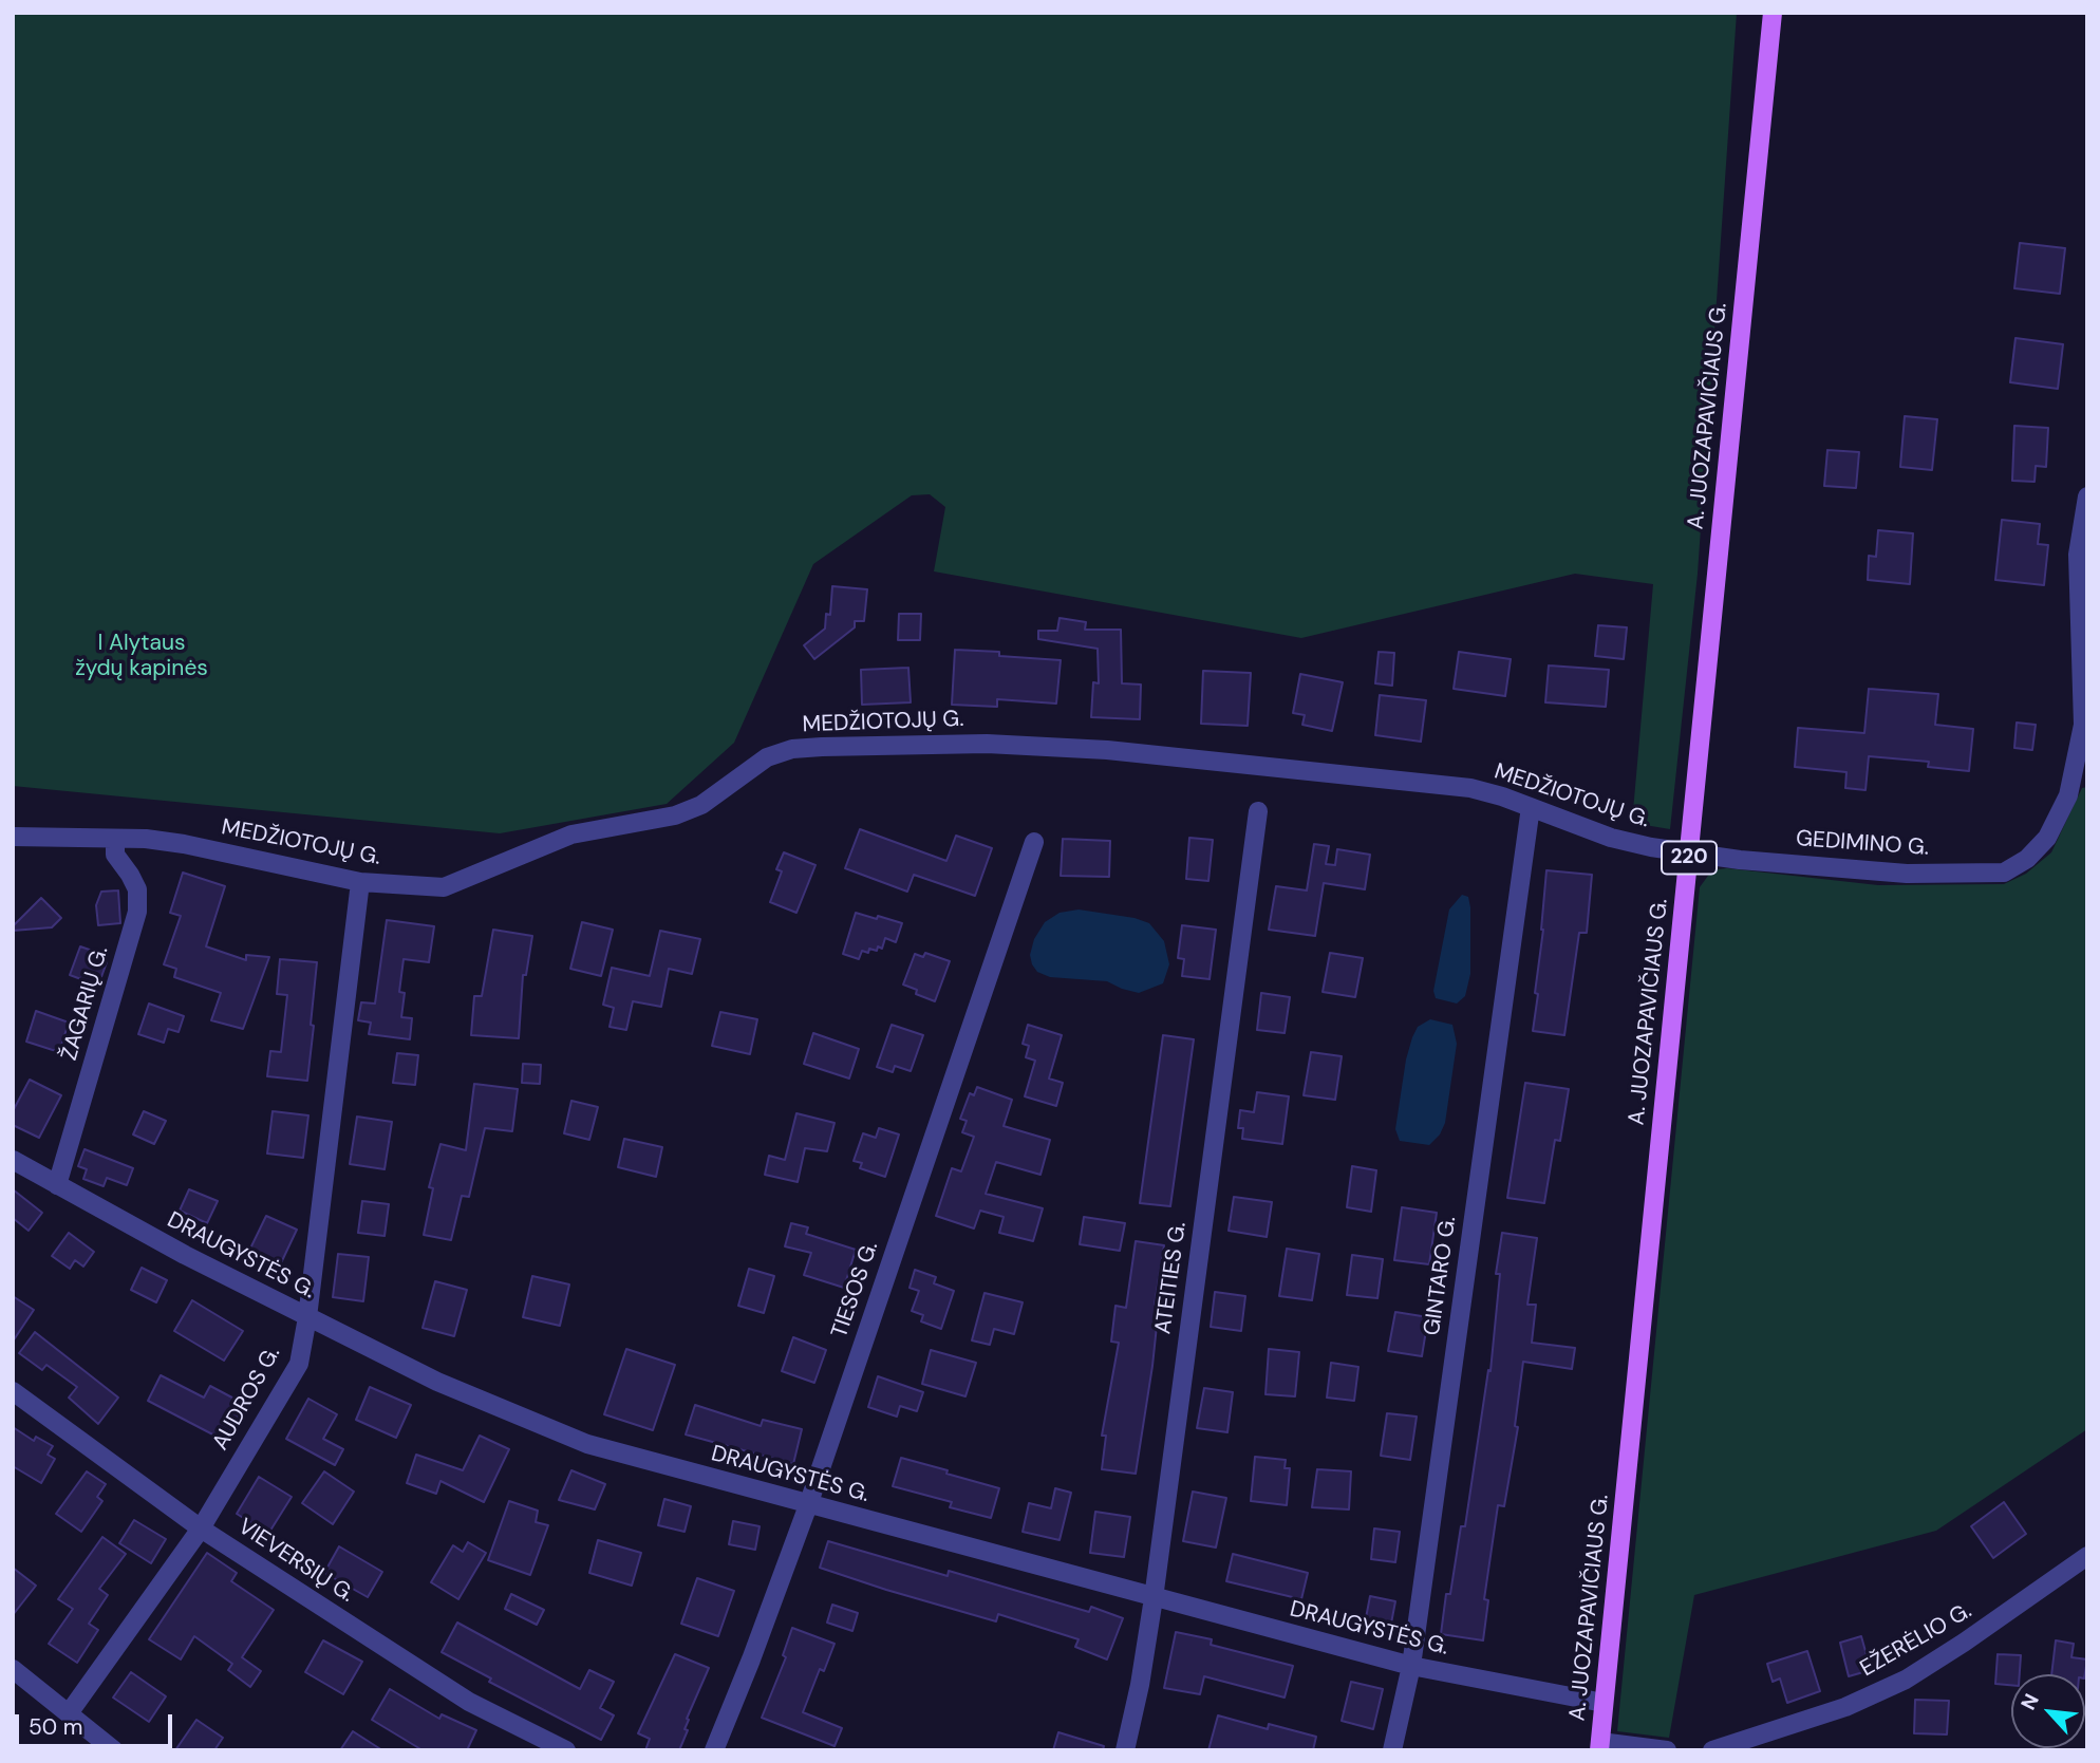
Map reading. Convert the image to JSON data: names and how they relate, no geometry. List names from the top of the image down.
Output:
{
  "streets": {
    "main road": ["A. JUOZAPAVIČIAUS G.", "220"],
    "street": [
      "MEDŽIOTOJŲ G.",
      "GEDIMINO G.",
      "ŽAGARIŲ G.",
      "DRAUGYSTĖS G.",
      "GINTARO G.",
      "ATEITIES G.",
      "TIESOS G.",
      "AUDROS G.",
      "VIEVERSIŲ G.",
      "EŽERĖLIO G."
    ]
  },
  "crossings": [
    ["A. JUOZAPAVIČIAUS G.", "MEDŽIOTOJŲ G."],
    ["A. JUOZAPAVIČIAUS G.", "GEDIMINO G."],
    ["A. JUOZAPAVIČIAUS G.", "DRAUGYSTĖS G."],
    ["MEDŽIOTOJŲ G.", "GEDIMINO G."],
    ["MEDŽIOTOJŲ G.", "ŽAGARIŲ G."],
    ["MEDŽIOTOJŲ G.", "GINTARO G."],
    ["MEDŽIOTOJŲ G.", "AUDROS G."],
    ["ŽAGARIŲ G.", "DRAUGYSTĖS G."],
    ["DRAUGYSTĖS G.", "GINTARO G."],
    ["DRAUGYSTĖS G.", "ATEITIES G."],
    ["DRAUGYSTĖS G.", "TIESOS G."],
    ["DRAUGYSTĖS G.", "AUDROS G."],
    ["AUDROS G.", "VIEVERSIŲ G."]
  ],
  "parks": ["I Alytaus žydų kapinės"],
  "scale_bar": "50 m",
  "north": "top left"
}
